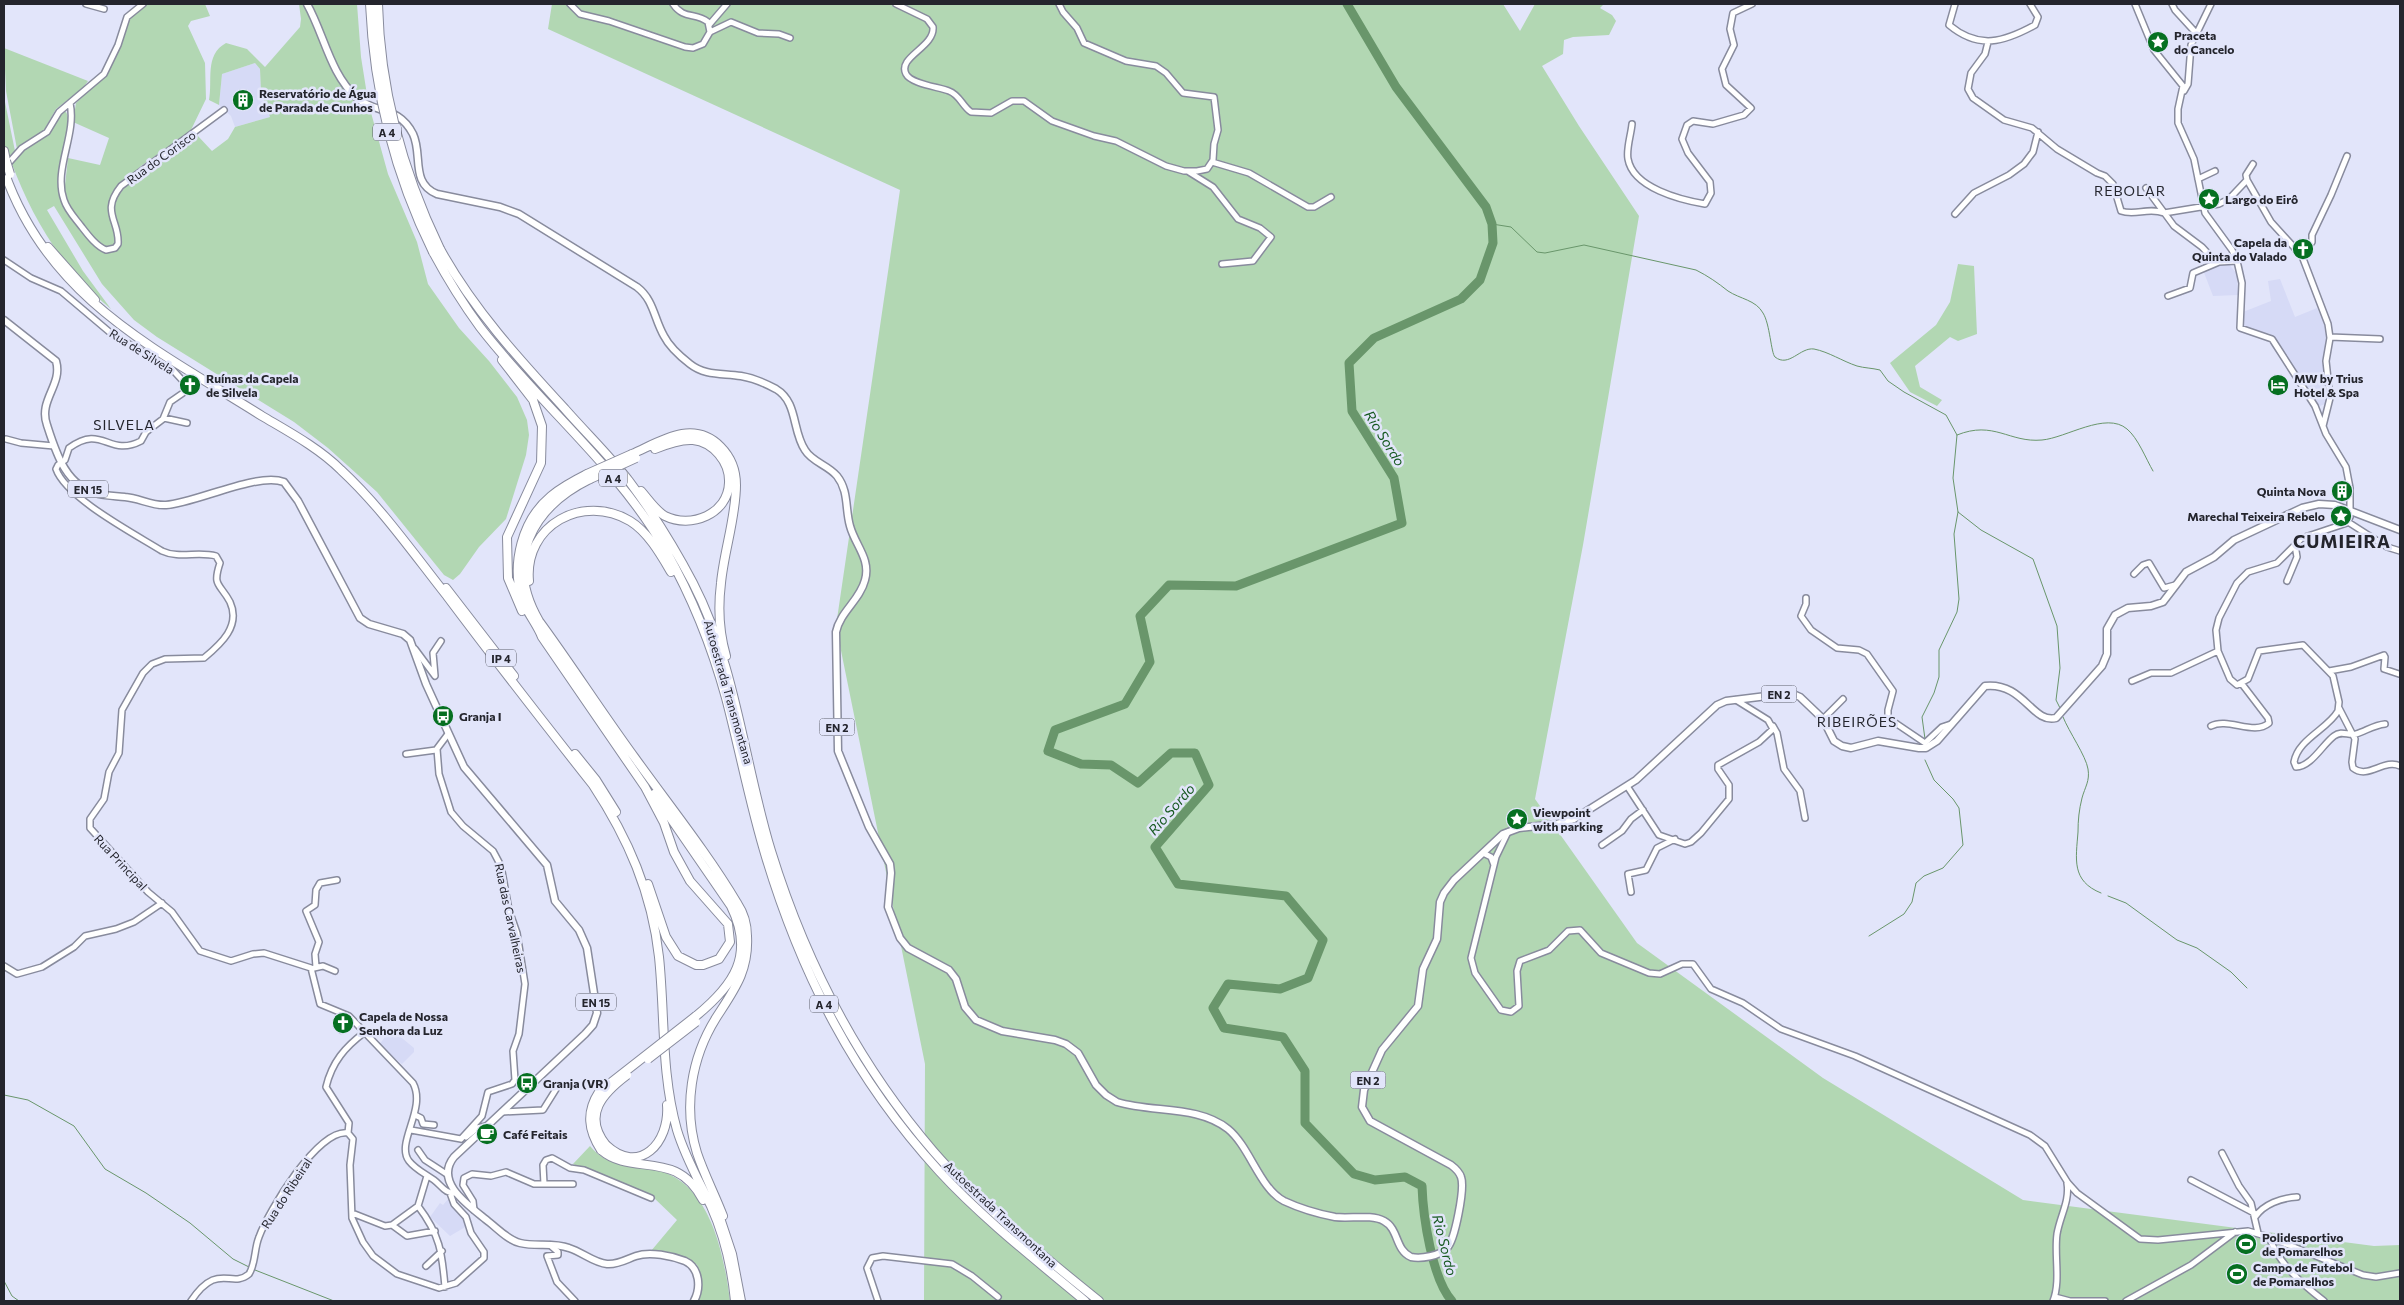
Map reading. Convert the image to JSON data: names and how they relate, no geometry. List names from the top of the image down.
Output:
{
  "streets": {
    "highway": ["A 4", "IP 4", "Autoestrada Transmontana"],
    "main road": ["EN 15", "EN 2"],
    "street": [
      "Rua do Corisco",
      "Rua de Silvela",
      "Rua Principal",
      "Rua das Carvalheiras",
      "Rua do Ribeiral"
    ]
  },
  "crossings": [
    ["Rua de Silvela", "EN 15"],
    ["Rua de Silvela", "Rua Principal"],
    ["EN 15", "Rua Principal"]
  ],
  "districts": [
    "REBOLAR",
    "SILVELA",
    "CUMIEIRA",
    "RIBEIRÕES"
  ],
  "water": ["Rio Sordo"],
  "places": {
    "place": [
      "Praceta do Cancelo",
      "Largo do Eirô",
      "Marechal Teixeira Rebelo",
      "Viewpoint with parking"
    ],
    "building": ["Reservatório de Água de Parada de Cunhos", "Quinta Nova"],
    "church": ["Capela da Quinta do Valado", "Ruínas da Capela de Silvela", "Capela de Nossa Senhora da Luz"],
    "hotel": ["MW by Trius Hotel & Spa"],
    "bus stop": ["Granja I", "Granja (VR)"],
    "cafe": ["Café Feitais"],
    "sports": ["Polidesportivo de Pomarelhos", "Campo de Futebol de Pomarelhos"]
  }
}
